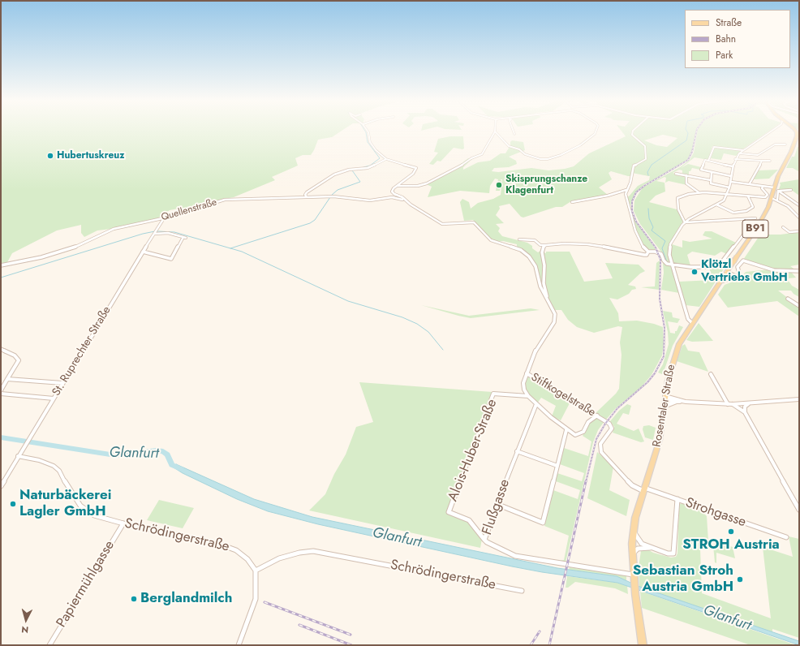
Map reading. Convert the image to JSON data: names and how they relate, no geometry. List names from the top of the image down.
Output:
{
  "streets": {
    "main road": ["B91", "Rosentaler Straße"],
    "street": [
      "Quellenstraße",
      "St. Ruprechter Straße",
      "Stiftkogelstraße",
      "Alois-Huber-Straße",
      "Flußgasse",
      "Strohgasse",
      "Schrödingerstraße",
      "Papiermühlgasse"
    ]
  },
  "crossings": [
    ["Quellenstraße", "St. Ruprechter Straße"],
    ["Quellenstraße", "Stiftkogelstraße"],
    ["St. Ruprechter Straße", "Schrödingerstraße"],
    ["Stiftkogelstraße", "Rosentaler Straße"],
    ["Stiftkogelstraße", "Strohgasse"],
    ["Rosentaler Straße", "Flußgasse"],
    ["Rosentaler Straße", "Strohgasse"],
    ["Alois-Huber-Straße", "Flußgasse"],
    ["Schrödingerstraße", "Papiermühlgasse"]
  ],
  "water": ["Glanfurt"],
  "places": [
    "Hubertuskreuz",
    "Skisprungschanze Klagenfurt",
    "Klötzl Vertriebs GmbH",
    "Naturbäckerei Lagler GmbH",
    "STROH Austria",
    "Sebastian Stroh Austria GmbH",
    "Berglandmilch"
  ],
  "legend": ["Straße", "Bahn", "Park"],
  "north": "bottom"
}
